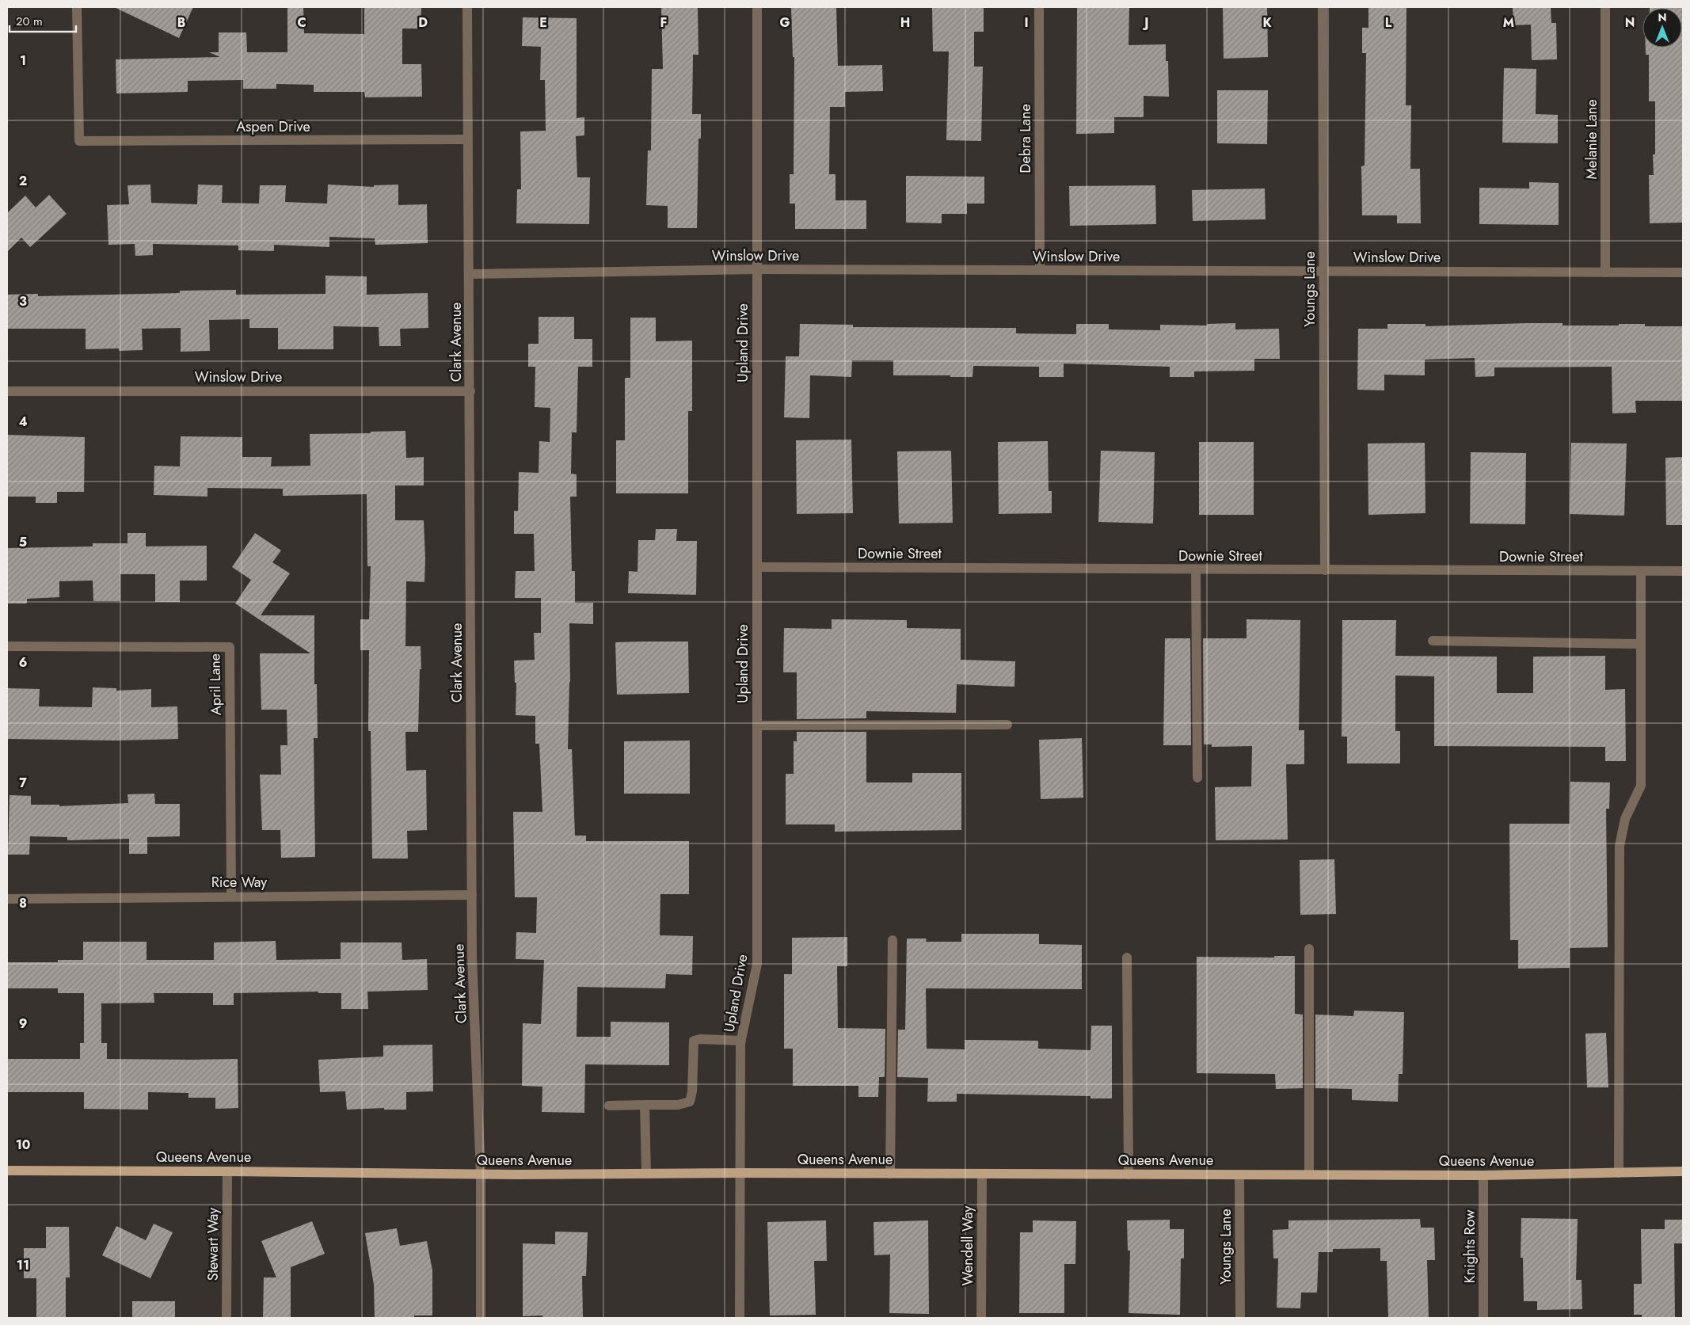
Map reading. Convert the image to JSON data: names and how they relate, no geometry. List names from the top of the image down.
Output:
{
  "streets": {
    "main road": ["Queens Avenue"],
    "street": [
      "Aspen Drive",
      "Debra Lane",
      "Melanie Lane",
      "Winslow Drive",
      "Youngs Lane",
      "Clark Avenue",
      "Upland Drive",
      "Downie Street",
      "April Lane",
      "Rice Way",
      "Stewart Way",
      "Wendell Way",
      "Knights Row"
    ]
  },
  "crossings": [
    ["Aspen Drive", "Clark Avenue"],
    ["Debra Lane", "Winslow Drive"],
    ["Melanie Lane", "Winslow Drive"],
    ["Winslow Drive", "Youngs Lane"],
    ["Winslow Drive", "Clark Avenue"],
    ["Winslow Drive", "Upland Drive"],
    ["Youngs Lane", "Downie Street"],
    ["Youngs Lane", "Queens Avenue"],
    ["Clark Avenue", "Rice Way"],
    ["Clark Avenue", "Queens Avenue"],
    ["Upland Drive", "Downie Street"],
    ["Upland Drive", "Queens Avenue"],
    ["April Lane", "Rice Way"],
    ["Queens Avenue", "Stewart Way"],
    ["Queens Avenue", "Wendell Way"],
    ["Queens Avenue", "Knights Row"]
  ],
  "scale_bar": "20 m",
  "north": "top",
  "grid": {
    "columns": [
      "B",
      "C",
      "D",
      "E",
      "F",
      "G",
      "H",
      "I",
      "J",
      "K",
      "L",
      "M",
      "N"
    ],
    "rows": [
      "1",
      "2",
      "3",
      "4",
      "5",
      "6",
      "7",
      "8",
      "9",
      "10",
      "11"
    ]
  }
}
